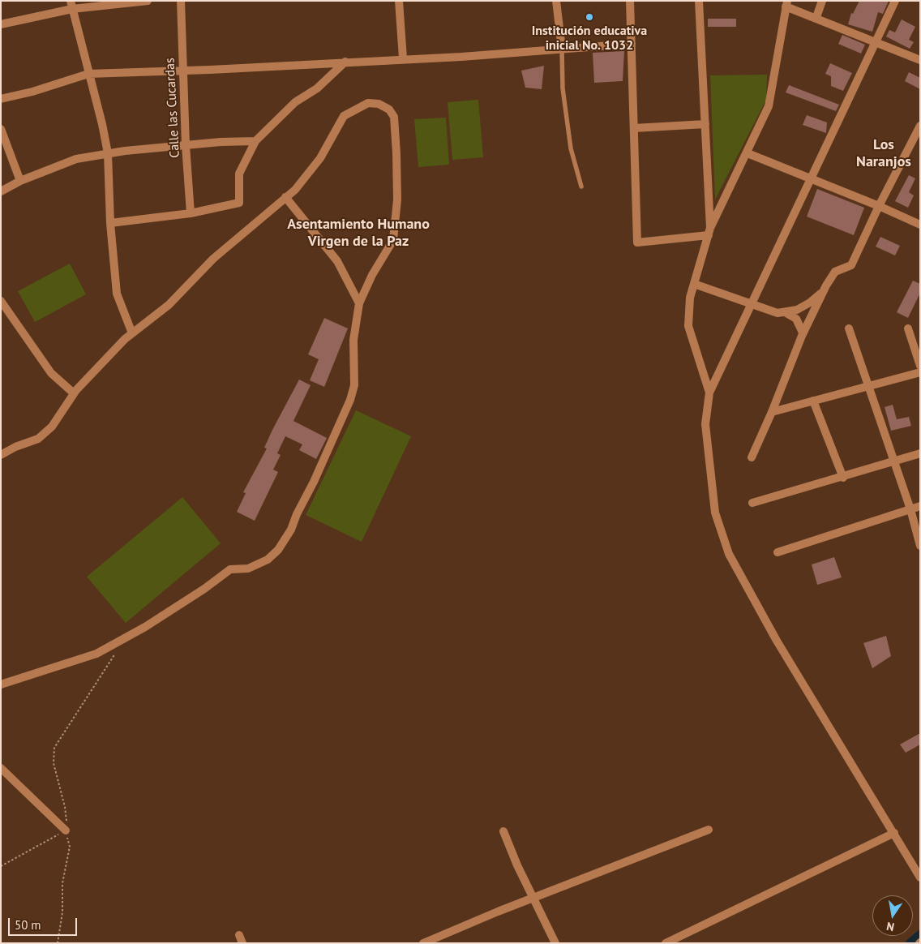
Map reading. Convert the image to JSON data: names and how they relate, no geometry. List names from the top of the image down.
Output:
{
  "streets": {
    "street": ["Calle las Cucardas"]
  },
  "districts": ["Los Naranjos", "Asentamiento Humano Virgen de la Paz"],
  "places": ["Institución educativa inicial No. 1032"],
  "scale_bar": "50 m",
  "north": "bottom"
}
